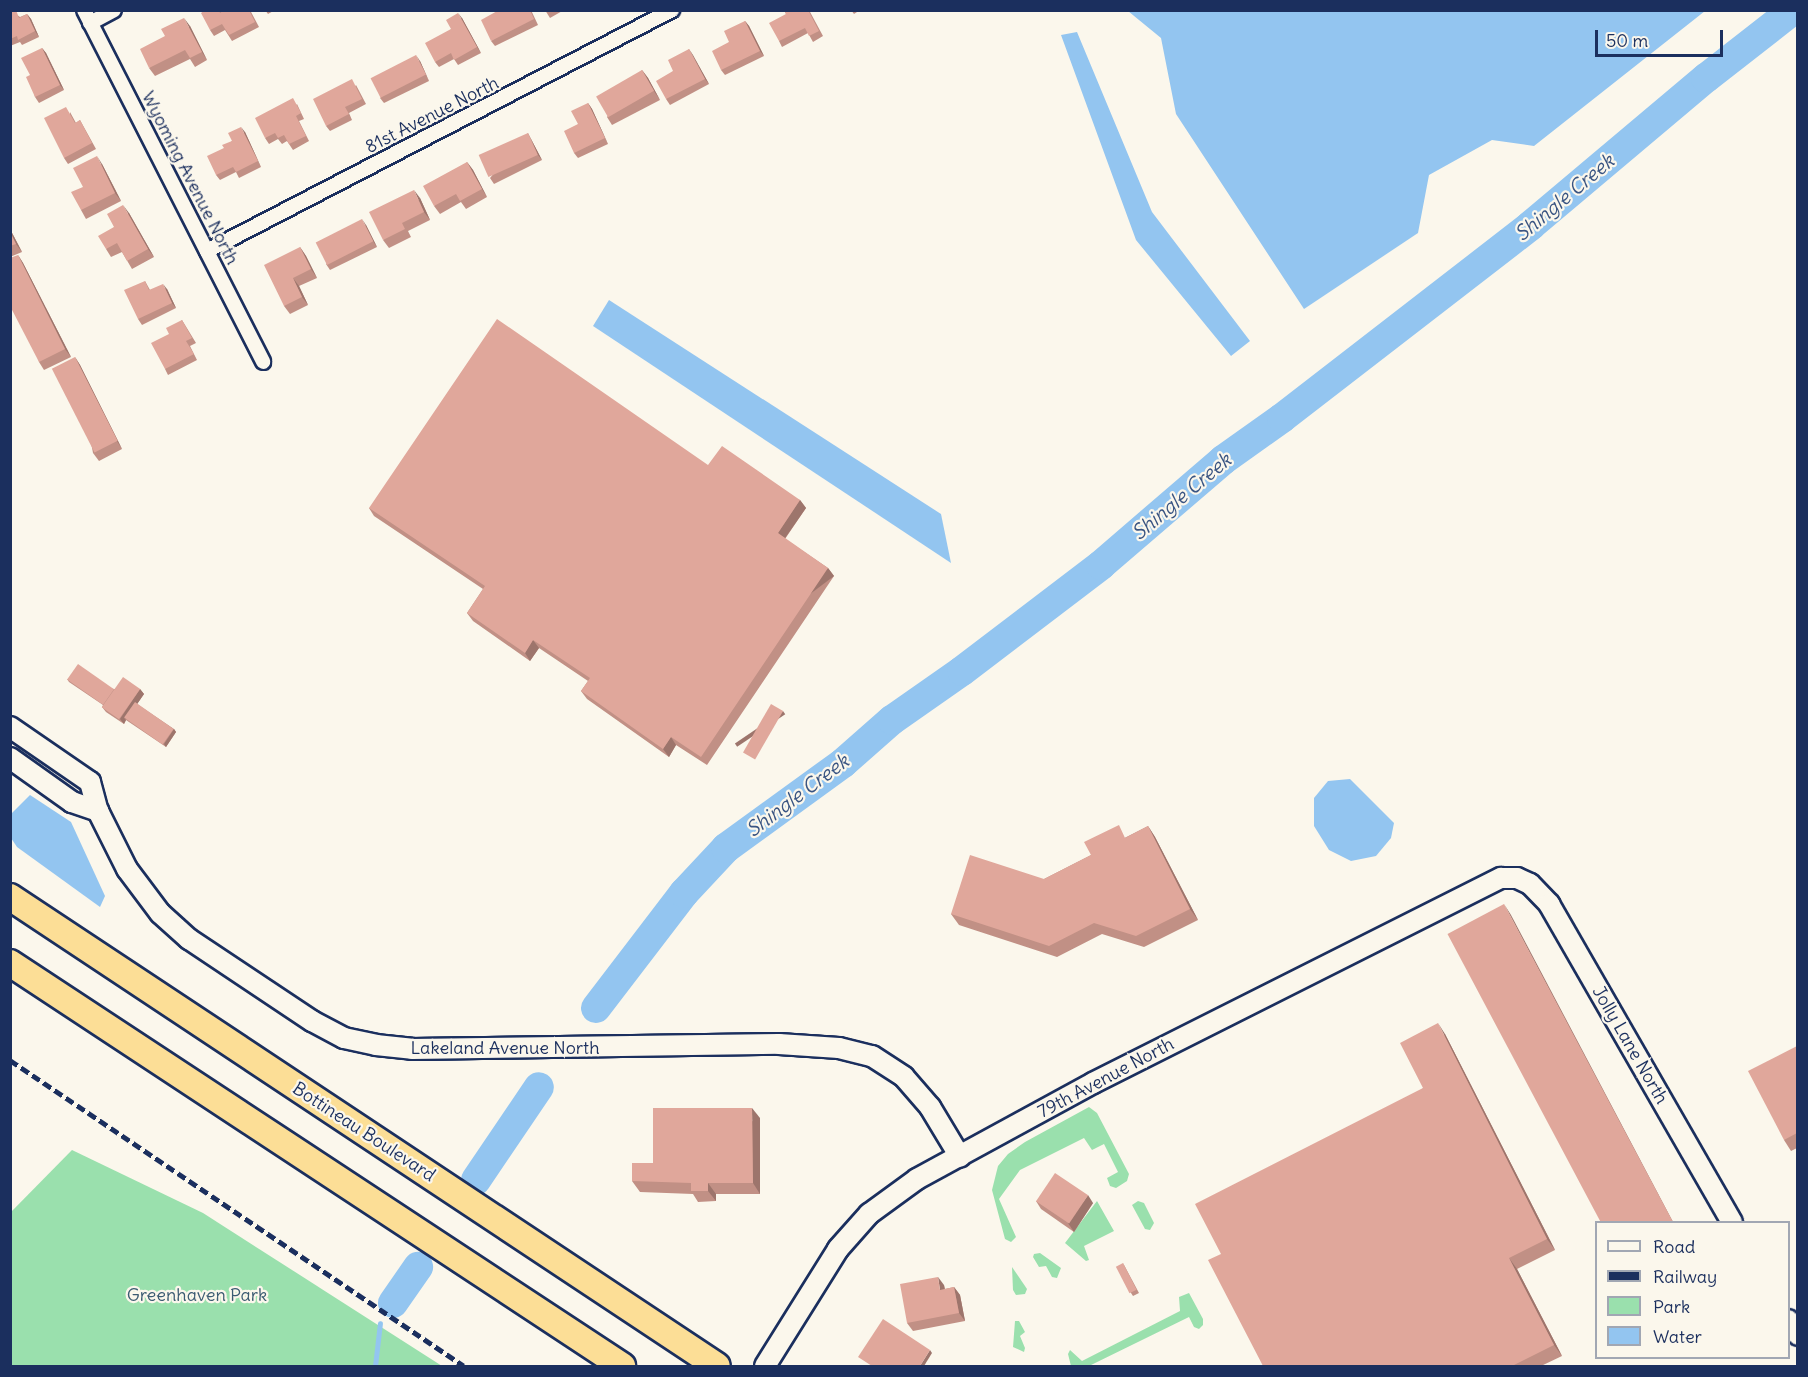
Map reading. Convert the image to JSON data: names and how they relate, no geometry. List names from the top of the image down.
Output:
{
  "streets": {
    "highway": ["Bottineau Boulevard"],
    "street": [
      "81st Avenue North",
      "Wyoming Avenue North",
      "Jolly Lane North",
      "Lakeland Avenue North",
      "79th Avenue North"
    ]
  },
  "crossings": [
    ["81st Avenue North", "Wyoming Avenue North"],
    ["Jolly Lane North", "79th Avenue North"],
    ["Lakeland Avenue North", "79th Avenue North"]
  ],
  "water": ["Shingle Creek"],
  "parks": ["Greenhaven Park"],
  "legend": [
    "Road",
    "Railway",
    "Park",
    "Water"
  ],
  "scale_bar": "50 m"
}
